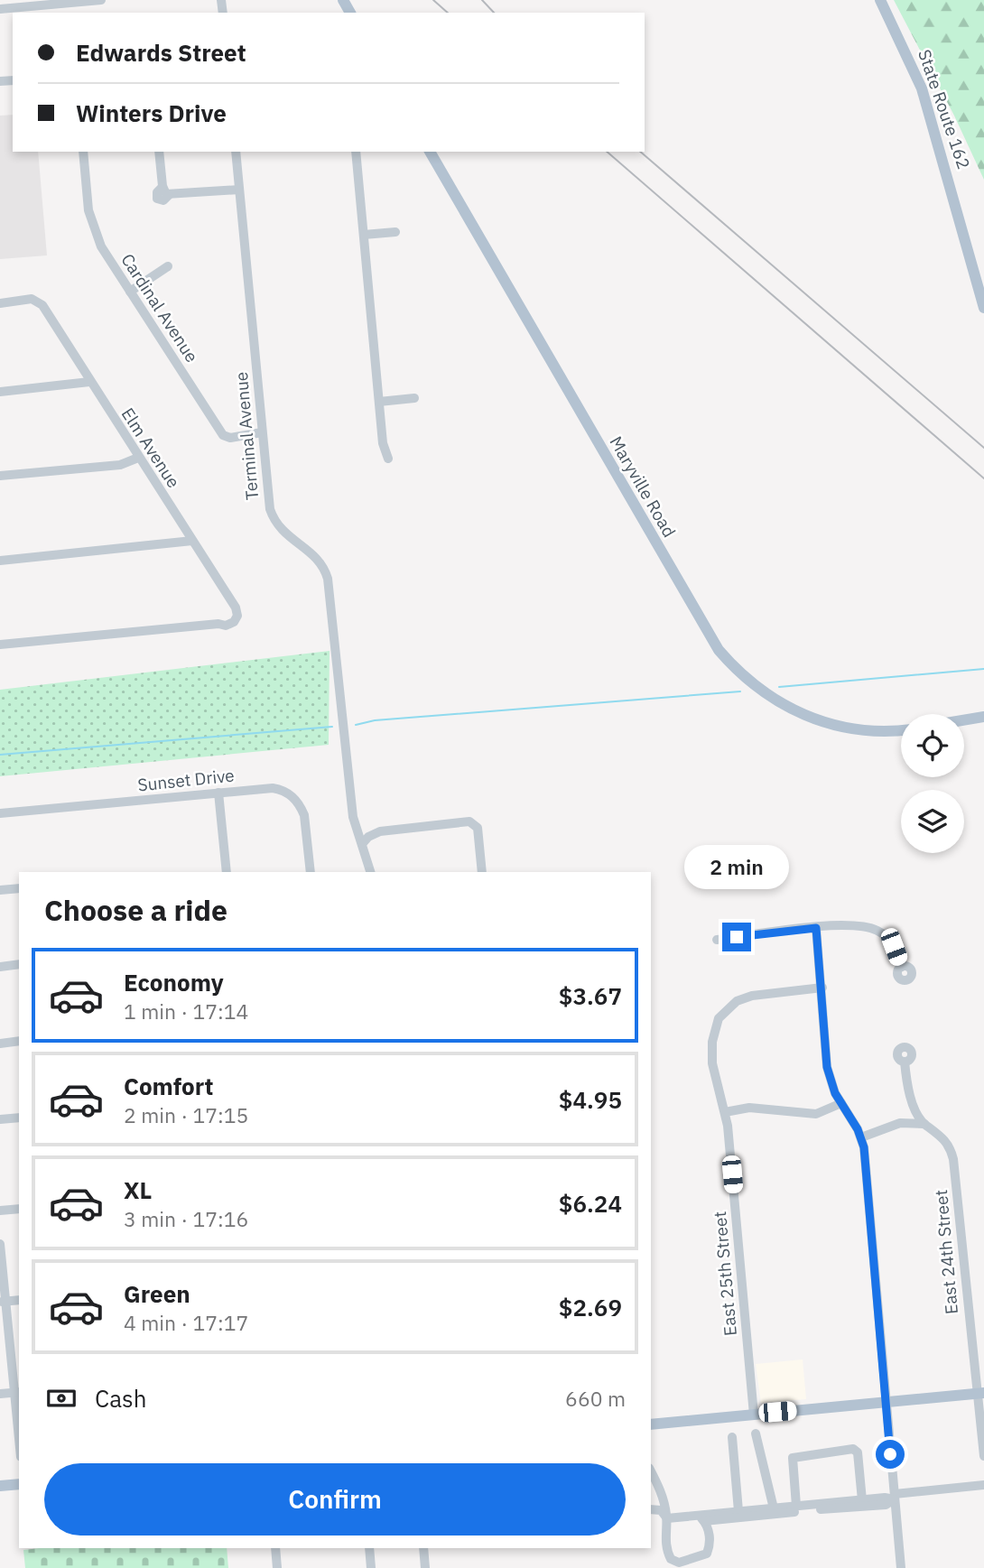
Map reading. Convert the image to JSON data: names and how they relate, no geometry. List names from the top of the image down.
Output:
{
  "streets": {
    "main road": ["State Route 162", "Maryville Road"],
    "street": [
      "Cardinal Avenue",
      "Terminal Avenue",
      "Elm Avenue",
      "Sunset Drive",
      "East 24th Street",
      "East 25th Street"
    ]
  },
  "crossings": [
    ["Cardinal Avenue", "Terminal Avenue"]
  ],
  "page": {
    "banner": ["Edwards Street", "Winters Drive"],
    "bubble": "2 min",
    "heading": "Choose a ride",
    "list": [
      {
        "name": "Economy",
        "note": "1 min · 17:14",
        "value": "$3.67"
      },
      {
        "name": "Comfort",
        "note": "2 min · 17:15",
        "value": "$4.95"
      },
      {
        "name": "XL",
        "note": "3 min · 17:16",
        "value": "$6.24"
      },
      {
        "name": "Green",
        "note": "4 min · 17:17",
        "value": "$2.69"
      }
    ],
    "pay": ["Cash", "660 m"],
    "buttons": "Confirm"
  }
}
